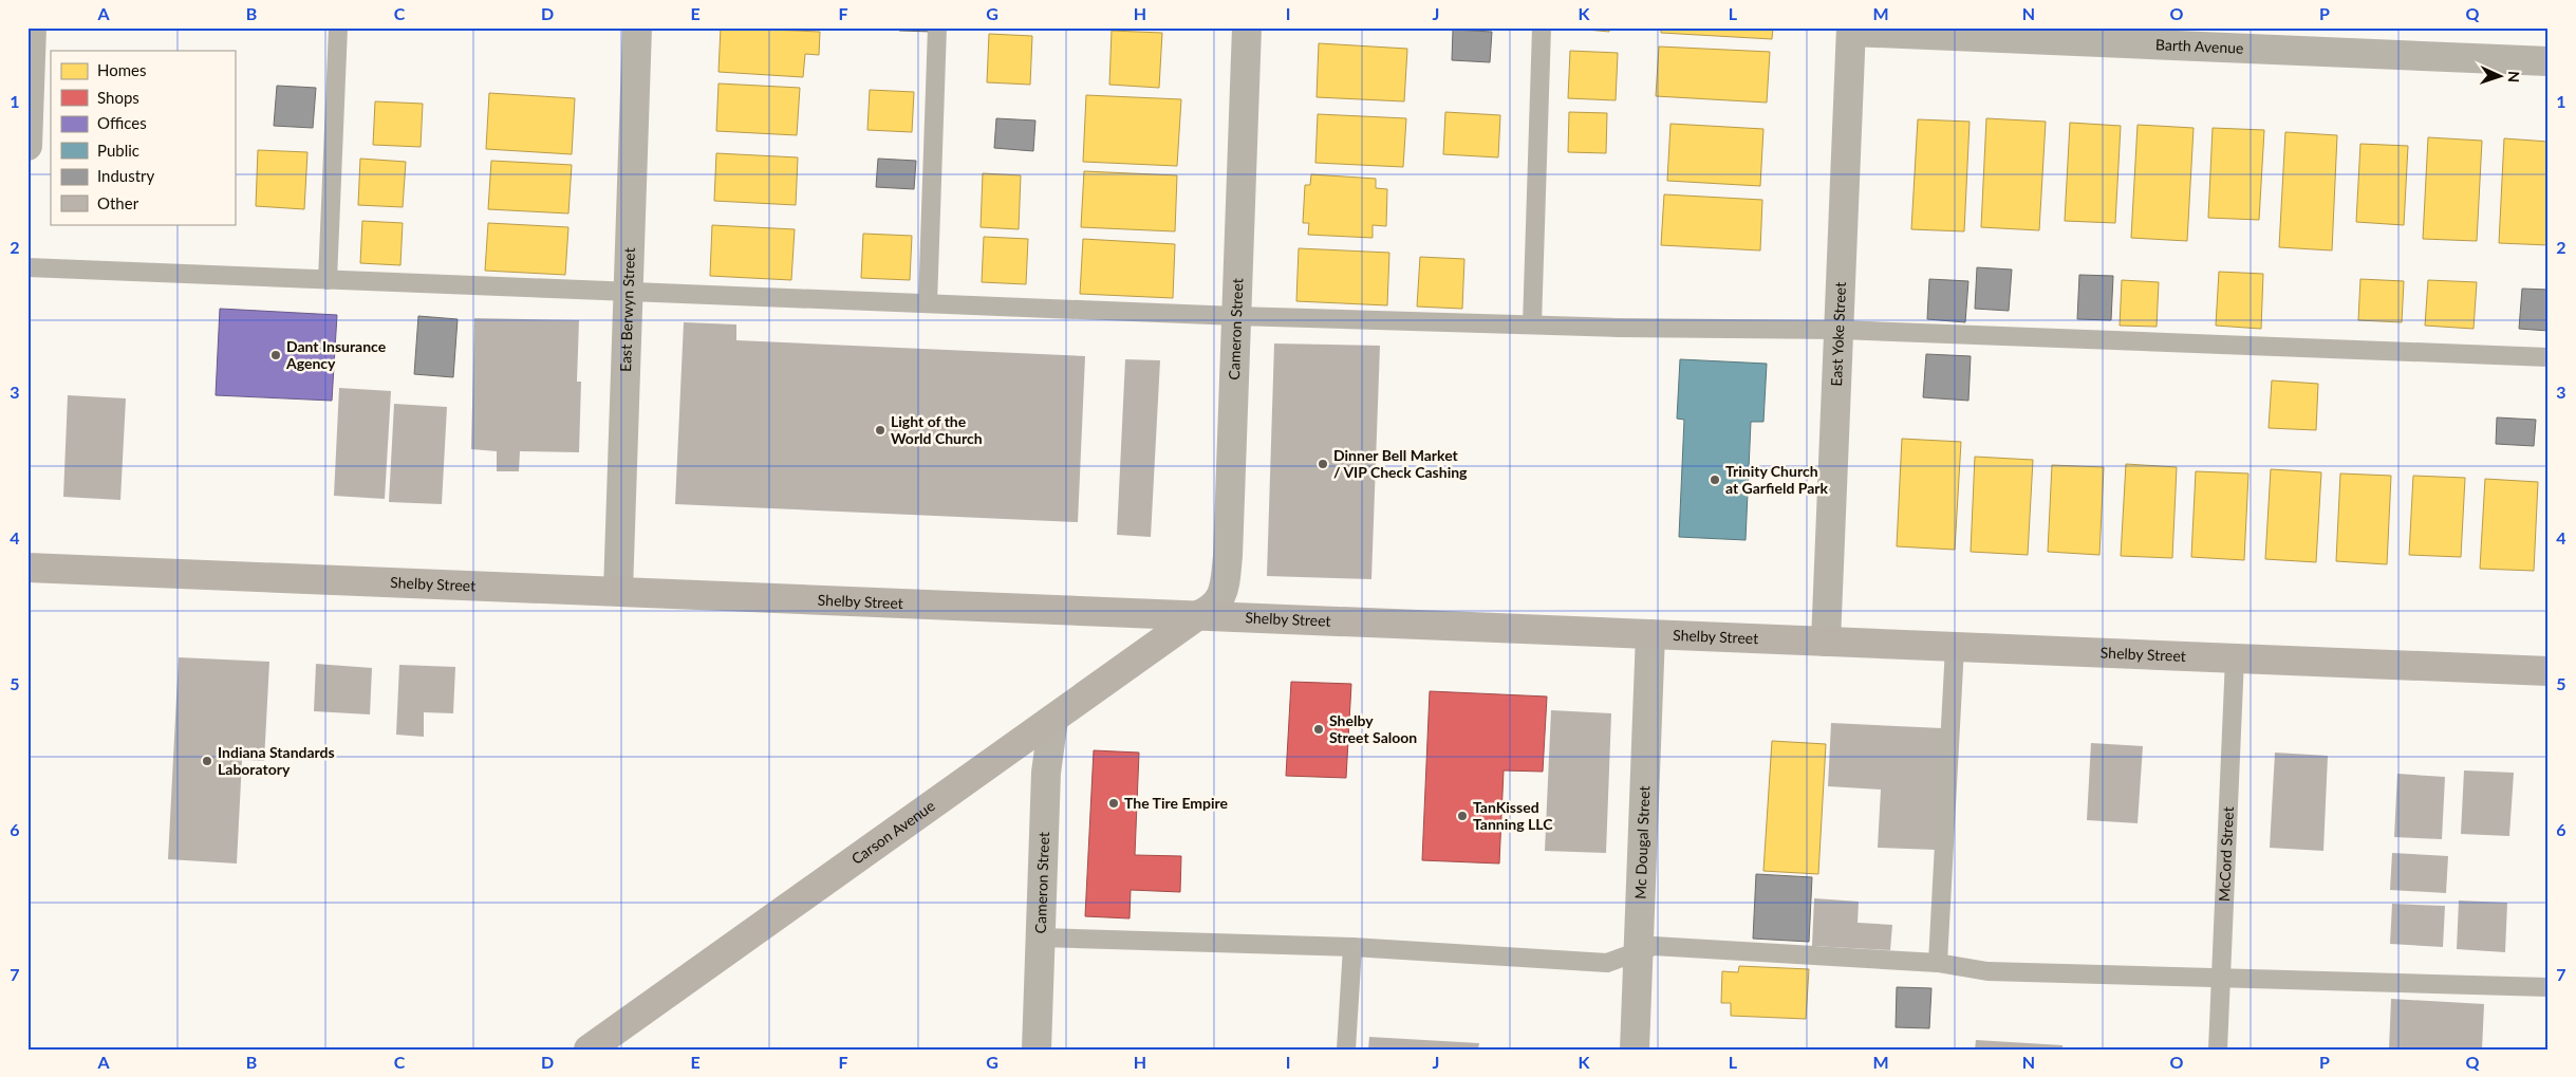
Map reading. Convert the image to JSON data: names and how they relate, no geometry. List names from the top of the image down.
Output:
{
  "streets": {
    "main road": ["Shelby Street", "Carson Avenue"],
    "street": [
      "Barth Avenue",
      "East Berwyn Street",
      "Cameron Street",
      "East Yoke Street",
      "Mc Dougal Street"
    ],
    "lane": ["McCord Street"]
  },
  "crossings": [
    ["Barth Avenue", "East Yoke Street"],
    ["East Berwyn Street", "Shelby Street"],
    ["Cameron Street", "Shelby Street"],
    ["Cameron Street", "Carson Avenue"],
    ["East Yoke Street", "Shelby Street"],
    ["Shelby Street", "Carson Avenue"],
    ["Shelby Street", "Mc Dougal Street"],
    ["Shelby Street", "McCord Street"]
  ],
  "places": [
    "Dant Insurance Agency",
    "Light of the World Church",
    "Dinner Bell Market / VIP Check Cashing",
    "Trinity Church at Garfield Park",
    "Shelby Street Saloon",
    "Indiana Standards Laboratory",
    "The Tire Empire",
    "TanKissed Tanning LLC"
  ],
  "legend": [
    "Homes",
    "Shops",
    "Offices",
    "Public",
    "Industry",
    "Other"
  ],
  "north": "right",
  "grid": {
    "columns": [
      "A",
      "B",
      "C",
      "D",
      "E",
      "F",
      "G",
      "H",
      "I",
      "J",
      "K",
      "L",
      "M",
      "N",
      "O",
      "P",
      "Q"
    ],
    "rows": [
      "1",
      "2",
      "3",
      "4",
      "5",
      "6",
      "7"
    ]
  }
}
